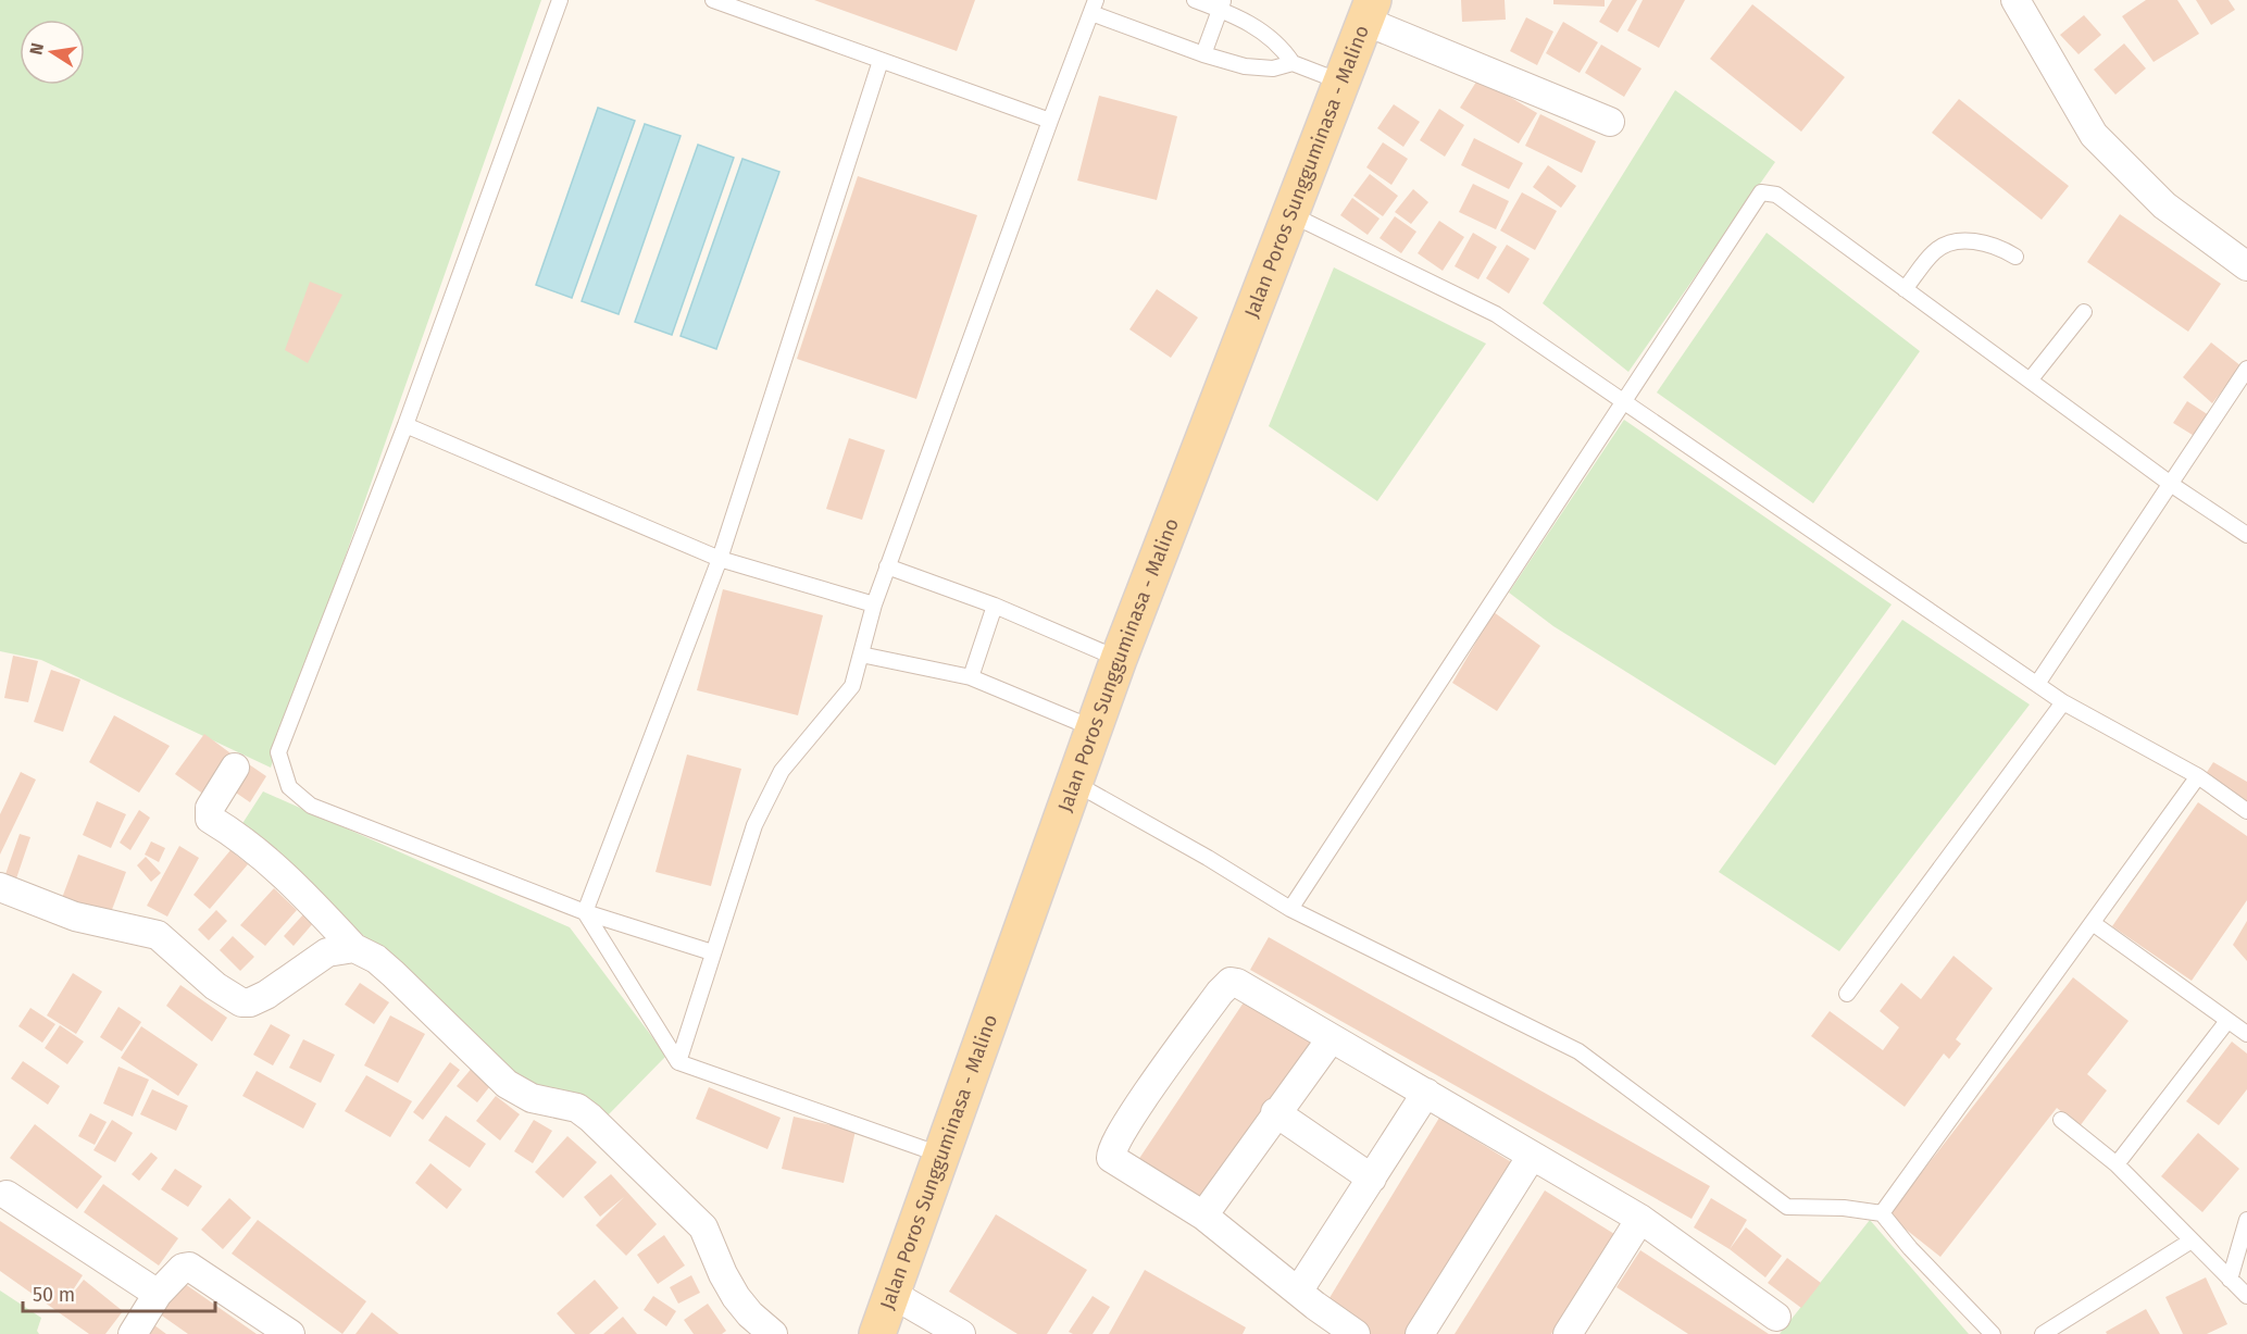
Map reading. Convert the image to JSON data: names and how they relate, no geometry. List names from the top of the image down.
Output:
{
  "streets": {
    "main road": ["Jalan Poros Sungguminasa - Malino"]
  },
  "scale_bar": "50 m",
  "north": "left"
}
